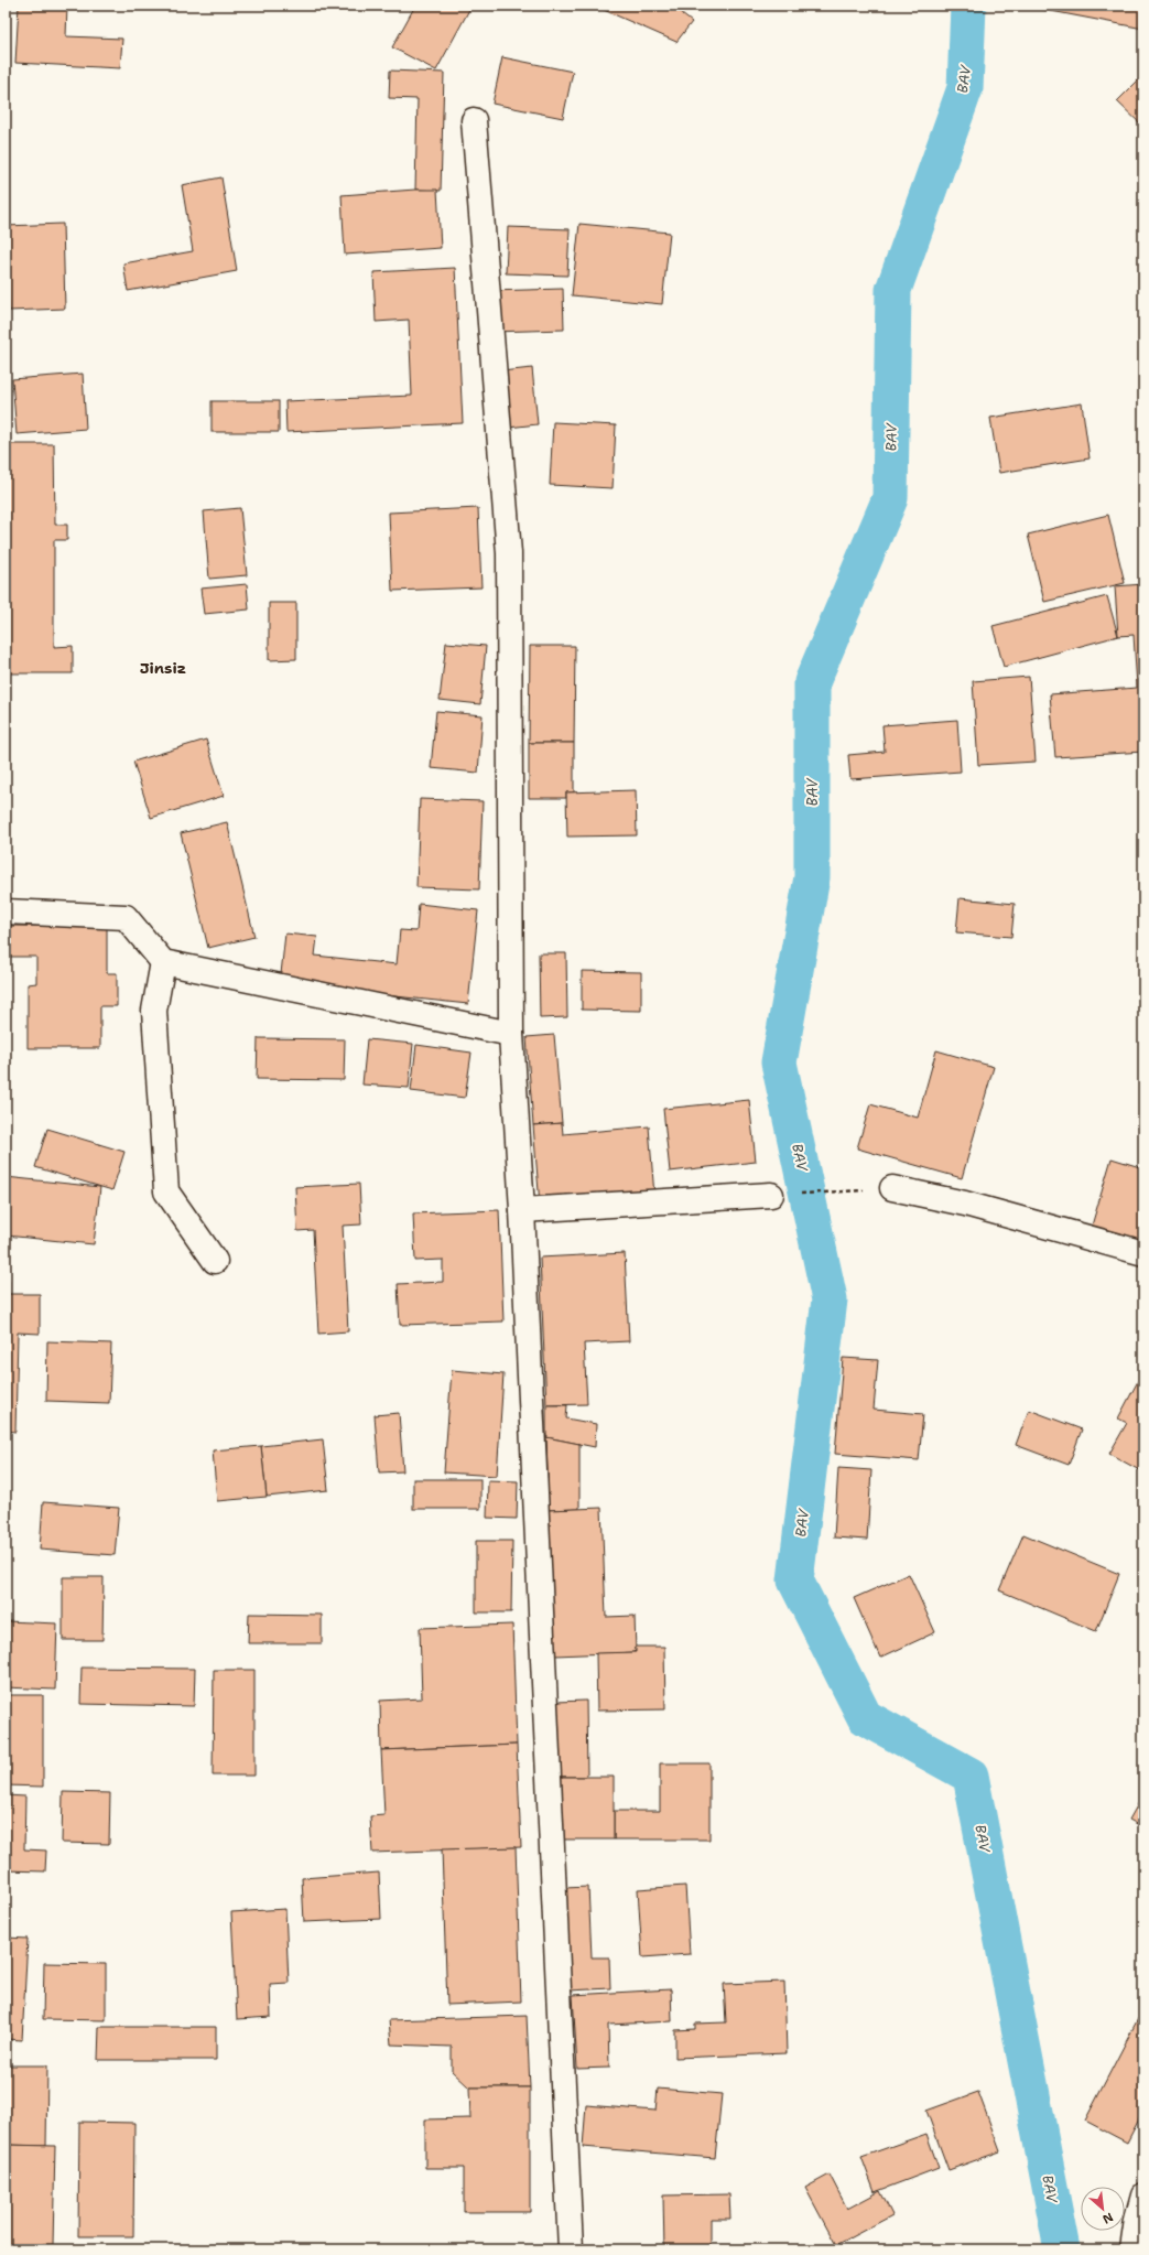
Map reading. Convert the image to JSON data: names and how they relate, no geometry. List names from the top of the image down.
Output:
{
  "districts": ["Jinsiz"],
  "water": ["BAV"],
  "north": "bottom right"
}
